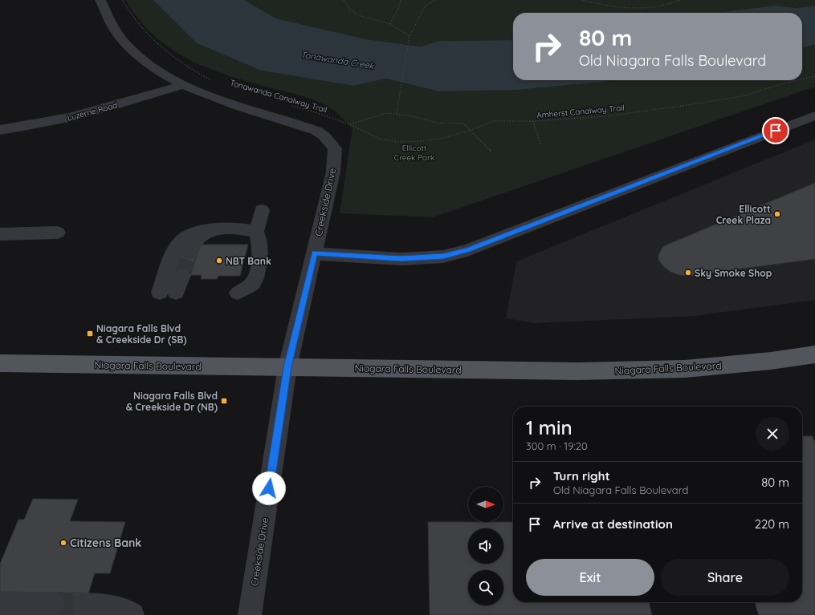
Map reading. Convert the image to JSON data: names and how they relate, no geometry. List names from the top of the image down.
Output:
{
  "streets": {
    "main road": ["Niagara Falls Boulevard"],
    "street": ["Luzerne Road", "Creekside Drive"],
    "path": ["Tonawanda Canalway Trail", "Amherst Canalway Trail"]
  },
  "crossings": [
    ["Tonawanda Canalway Trail", "Amherst Canalway Trail"],
    ["Luzerne Road", "Creekside Drive"],
    ["Creekside Drive", "Niagara Falls Boulevard"]
  ],
  "water": ["Tonawanda Creek"],
  "parks": ["Ellicott Creek Park"],
  "places": {
    "other": [
      "Ellicott Creek Plaza",
      "NBT Bank",
      "Sky Smoke Shop",
      "Citizens Bank"
    ],
    "transit": ["Niagara Falls Blvd & Creekside Dr (SB)", "Niagara Falls Blvd & Creekside Dr (NB)"]
  },
  "north": "right",
  "page": {
    "turn": ["80 m", "Old Niagara Falls Boulevard"],
    "heading": ["1 min", "300 m · 19:20"],
    "list": [
      {
        "name": "Turn right",
        "note": "Old Niagara Falls Boulevard",
        "value": "80 m"
      },
      {
        "name": "Arrive at destination",
        "value": "220 m"
      }
    ],
    "buttons": ["Exit", "Share"]
  }
}
